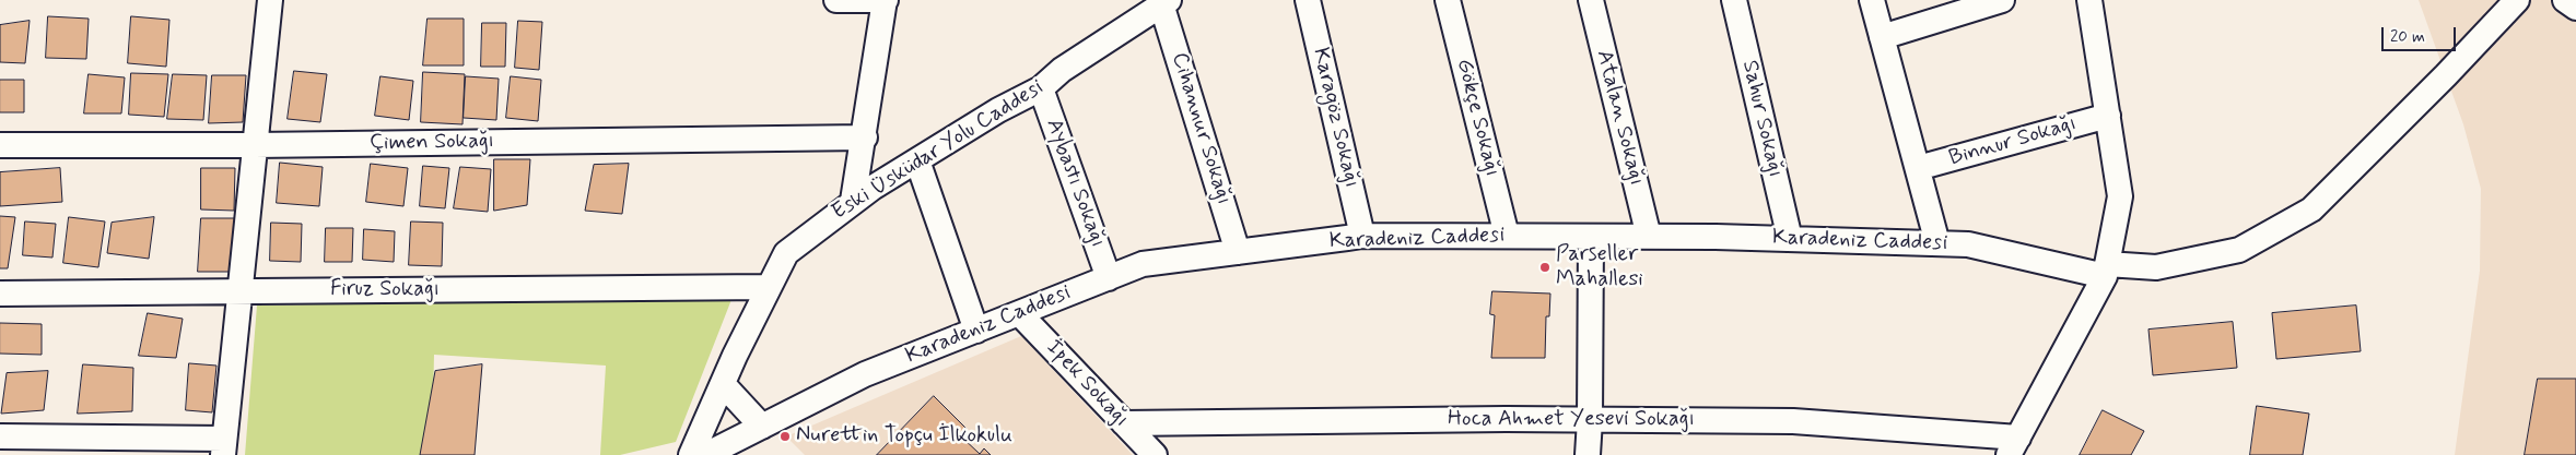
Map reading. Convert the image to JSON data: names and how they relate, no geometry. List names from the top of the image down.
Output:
{
  "streets": {
    "street": [
      "Karagöz Sokağı",
      "Gökçe Sokağı",
      "Atalan Sokağı",
      "Sahur Sokağı",
      "Cihannur Sokağı",
      "Binnur Sokağı",
      "Çimen Sokağı",
      "Eski Üsküdar Yolu Caddesi",
      "Aybastı Sokağı",
      "Karadeniz Caddesi",
      "Firuz Sokağı",
      "İpek Sokağı",
      "Hoca Ahmet Yesevi Sokağı"
    ]
  },
  "crossings": [
    ["Karagöz Sokağı", "Karadeniz Caddesi"],
    ["Gökçe Sokağı", "Karadeniz Caddesi"],
    ["Atalan Sokağı", "Karadeniz Caddesi"],
    ["Sahur Sokağı", "Karadeniz Caddesi"],
    ["Cihannur Sokağı", "Eski Üsküdar Yolu Caddesi"],
    ["Cihannur Sokağı", "Karadeniz Caddesi"],
    ["Eski Üsküdar Yolu Caddesi", "Aybastı Sokağı"],
    ["Eski Üsküdar Yolu Caddesi", "Firuz Sokağı"],
    ["Aybastı Sokağı", "Karadeniz Caddesi"],
    ["Karadeniz Caddesi", "İpek Sokağı"],
    ["İpek Sokağı", "Hoca Ahmet Yesevi Sokağı"]
  ],
  "places": ["Parseller Mahallesi", "Nurettin Topçu İlkokulu"],
  "scale_bar": "20 m"
}
